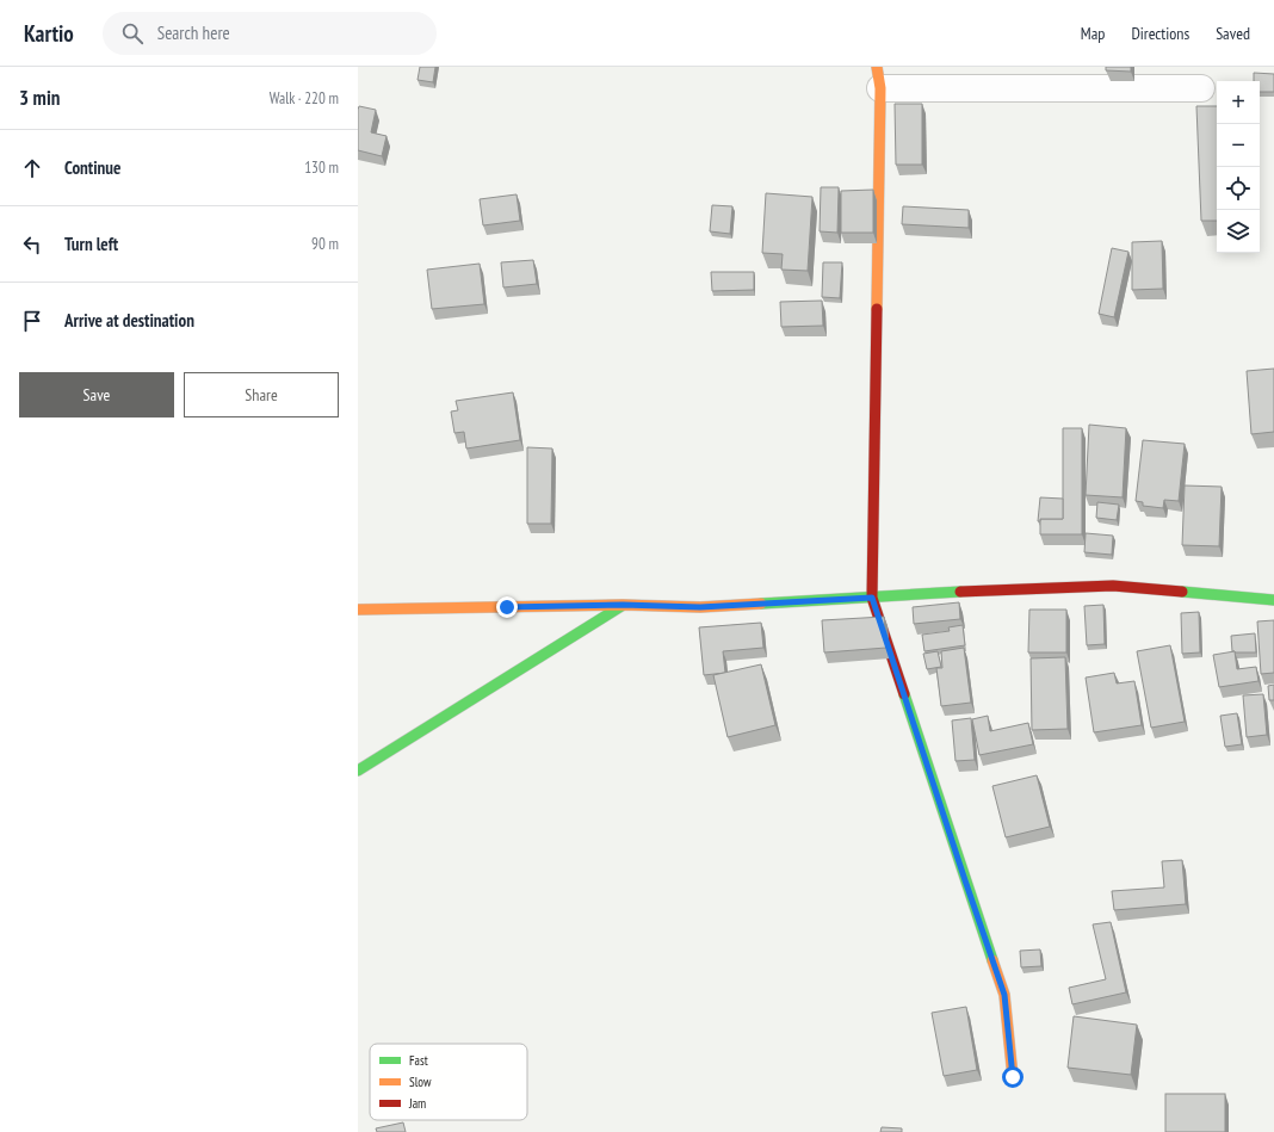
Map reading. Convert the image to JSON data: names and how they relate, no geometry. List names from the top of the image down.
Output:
{
  "legend": ["Fast", "Slow", "Jam"],
  "page": {
    "header": "Kartio",
    "search": "Search here",
    "nav": ["Map", "Directions", "Saved"],
    "heading": ["3 min", "Walk · 220 m"],
    "map_buttons": ["+", "−"],
    "list": [
      ["Continue", "130 m"],
      ["Turn left", "90 m"],
      "Arrive at destination"
    ],
    "buttons": ["Save", "Share"]
  }
}
